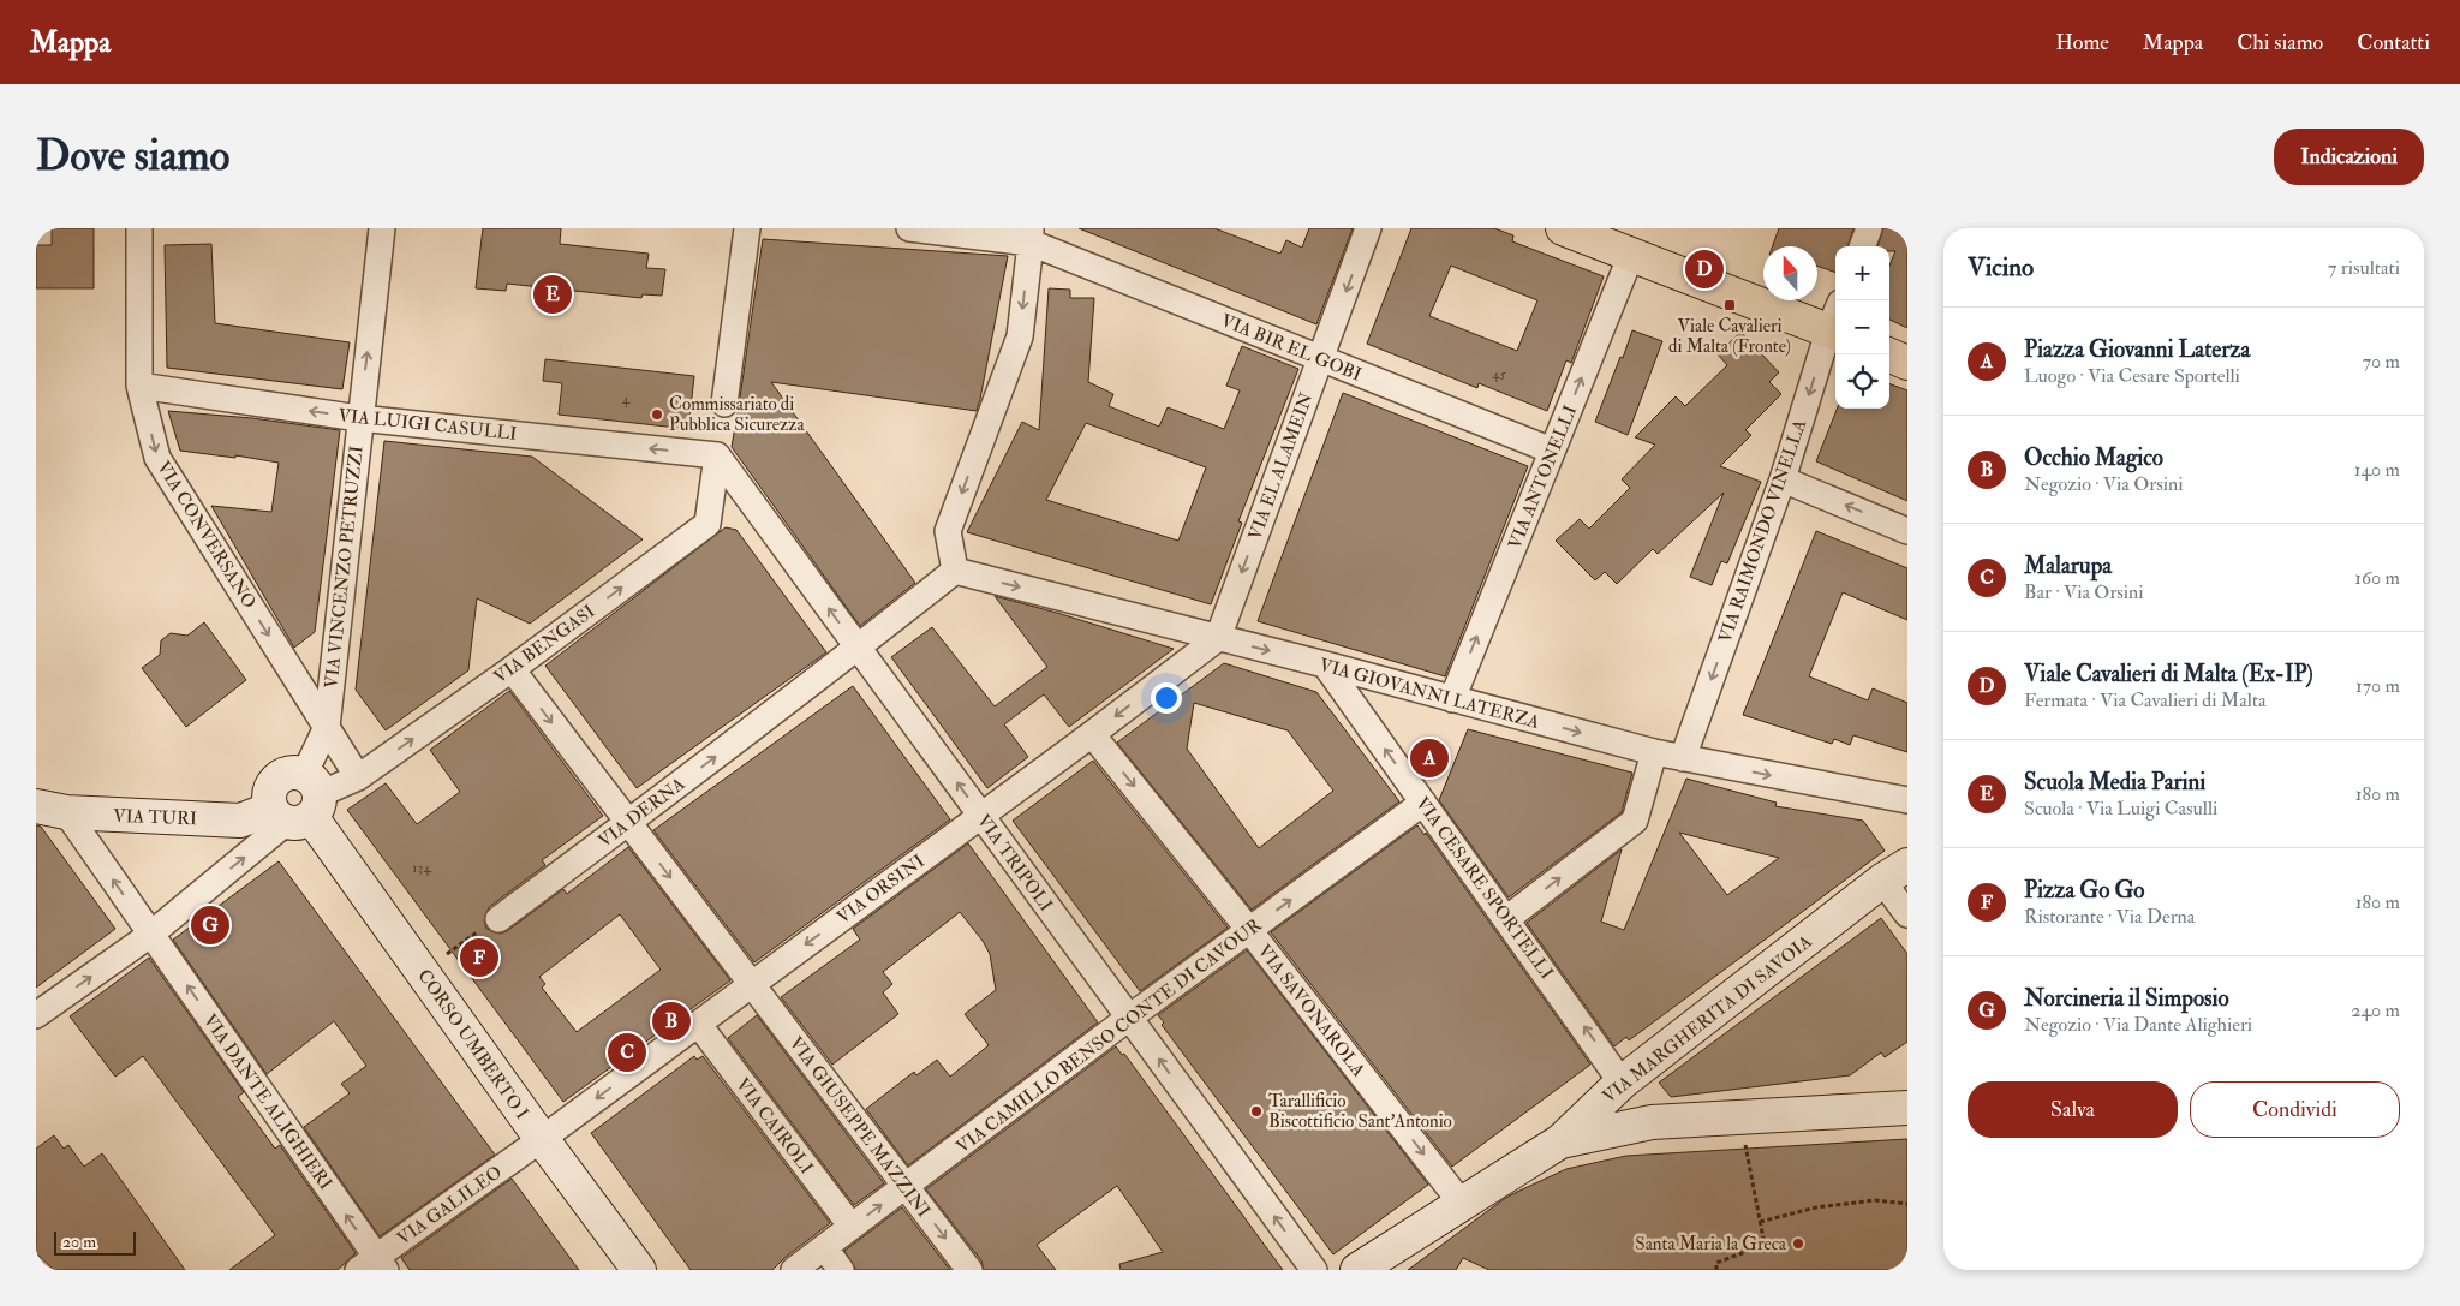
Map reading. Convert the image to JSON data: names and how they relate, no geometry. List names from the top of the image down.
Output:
{
  "streets": {
    "street": [
      "VIA BIR EL GOBI",
      "VIA LUIGI CASULLI",
      "VIA EL ALAMEIN",
      "VIA ANTONELLI",
      "VIA RAIMONDO VINELLA",
      "VIA CONVERSANO",
      "VIA VINCENZO PETRUZZI",
      "VIA BENGASI",
      "VIA GIOVANNI LATERZA",
      "VIA DERNA",
      "VIA TURI",
      "VIA TRIPOLI",
      "VIA CESARE SPORTELLI",
      "VIA ORSINI",
      "VIA SAVONAROLA",
      "VIA MARGHERITA DI SAVOIA",
      "VIA CAMILLO BENSO CONTE DI CAVOUR",
      "CORSO UMBERTO I",
      "VIA DANTE ALIGHIERI",
      "VIA CAIROLI",
      "VIA GIUSEPPE MAZZINI",
      "VIA GALILEO"
    ]
  },
  "crossings": [
    ["VIA BIR EL GOBI", "VIA EL ALAMEIN"],
    ["VIA BIR EL GOBI", "VIA ANTONELLI"],
    ["VIA LUIGI CASULLI", "VIA CONVERSANO"],
    ["VIA LUIGI CASULLI", "VIA VINCENZO PETRUZZI"],
    ["VIA LUIGI CASULLI", "VIA BENGASI"],
    ["VIA LUIGI CASULLI", "VIA TRIPOLI"],
    ["VIA EL ALAMEIN", "VIA GIOVANNI LATERZA"],
    ["VIA EL ALAMEIN", "VIA ORSINI"],
    ["VIA ANTONELLI", "VIA GIOVANNI LATERZA"],
    ["VIA RAIMONDO VINELLA", "VIA GIOVANNI LATERZA"],
    ["VIA CONVERSANO", "VIA VINCENZO PETRUZZI"],
    ["VIA CONVERSANO", "VIA BENGASI"],
    ["VIA VINCENZO PETRUZZI", "VIA BENGASI"],
    ["VIA VINCENZO PETRUZZI", "VIA TURI"],
    ["VIA VINCENZO PETRUZZI", "CORSO UMBERTO I"],
    ["VIA BENGASI", "VIA TURI"],
    ["VIA BENGASI", "VIA TRIPOLI"],
    ["VIA BENGASI", "CORSO UMBERTO I"],
    ["VIA BENGASI", "VIA GIUSEPPE MAZZINI"],
    ["VIA GIOVANNI LATERZA", "VIA DERNA"],
    ["VIA GIOVANNI LATERZA", "VIA CESARE SPORTELLI"],
    ["VIA GIOVANNI LATERZA", "VIA ORSINI"],
    ["VIA DERNA", "VIA TRIPOLI"],
    ["VIA DERNA", "VIA GIUSEPPE MAZZINI"],
    ["VIA TURI", "CORSO UMBERTO I"],
    ["VIA TURI", "VIA DANTE ALIGHIERI"],
    ["VIA TRIPOLI", "VIA ORSINI"],
    ["VIA TRIPOLI", "VIA CAMILLO BENSO CONTE DI CAVOUR"],
    ["VIA CESARE SPORTELLI", "VIA MARGHERITA DI SAVOIA"],
    ["VIA CESARE SPORTELLI", "VIA CAMILLO BENSO CONTE DI CAVOUR"],
    ["VIA ORSINI", "VIA SAVONAROLA"],
    ["VIA ORSINI", "CORSO UMBERTO I"],
    ["VIA ORSINI", "VIA CAIROLI"],
    ["VIA ORSINI", "VIA GIUSEPPE MAZZINI"],
    ["VIA ORSINI", "VIA GALILEO"],
    ["VIA SAVONAROLA", "VIA MARGHERITA DI SAVOIA"],
    ["VIA SAVONAROLA", "VIA CAMILLO BENSO CONTE DI CAVOUR"],
    ["VIA CAMILLO BENSO CONTE DI CAVOUR", "VIA CAIROLI"],
    ["VIA CAMILLO BENSO CONTE DI CAVOUR", "VIA GIUSEPPE MAZZINI"],
    ["CORSO UMBERTO I", "VIA GALILEO"],
    ["VIA DANTE ALIGHIERI", "VIA GALILEO"]
  ],
  "one_way": [
    "VIA LUIGI CASULLI",
    "VIA EL ALAMEIN",
    "VIA ANTONELLI",
    "VIA RAIMONDO VINELLA",
    "VIA CONVERSANO",
    "VIA BENGASI",
    "VIA GIOVANNI LATERZA",
    "VIA DERNA",
    "VIA TRIPOLI",
    "VIA CESARE SPORTELLI",
    "VIA ORSINI",
    "VIA SAVONAROLA",
    "VIA CAMILLO BENSO CONTE DI CAVOUR",
    "VIA DANTE ALIGHIERI",
    "VIA GIUSEPPE MAZZINI"
  ],
  "places": {
    "transit": ["Viale Cavalieri di Malta (Fronte)"],
    "other": ["Commissariato di Pubblica Sicurezza", "Tarallificio Biscottificio Sant'Antonio", "Santa Maria la Greca"]
  },
  "house_numbers": ["45", "4", "134"],
  "scale_bar": "20 m",
  "north": "top",
  "page": {
    "header": "Mappa",
    "nav": [
      "Home",
      "Mappa",
      "Chi siamo",
      "Contatti"
    ],
    "buttons": [
      "Indicazioni",
      ["Salva", "Condividi"]
    ],
    "title": "Dove siamo",
    "heading": ["Vicino", "7 risultati"],
    "map_buttons": ["+", "−"],
    "pins": [
      "D",
      "E",
      "A",
      "G",
      "F",
      "B",
      "C"
    ],
    "list": [
      {
        "mark": "A",
        "name": "Piazza Giovanni Laterza",
        "note": "Luogo · Via Cesare Sportelli",
        "value": "70 m"
      },
      {
        "mark": "B",
        "name": "Occhio Magico",
        "note": "Negozio · Via Orsini",
        "value": "140 m"
      },
      {
        "mark": "C",
        "name": "Malarupa",
        "note": "Bar · Via Orsini",
        "value": "160 m"
      },
      {
        "mark": "D",
        "name": "Viale Cavalieri di Malta (Ex-IP)",
        "note": "Fermata · Via Cavalieri di Malta",
        "value": "170 m"
      },
      {
        "mark": "E",
        "name": "Scuola Media Parini",
        "note": "Scuola · Via Luigi Casulli",
        "value": "180 m"
      },
      {
        "mark": "F",
        "name": "Pizza Go Go",
        "note": "Ristorante · Via Derna",
        "value": "180 m"
      },
      {
        "mark": "G",
        "name": "Norcineria il Simposio",
        "note": "Negozio · Via Dante Alighieri",
        "value": "240 m"
      }
    ],
    "scale": "20 m"
  }
}
